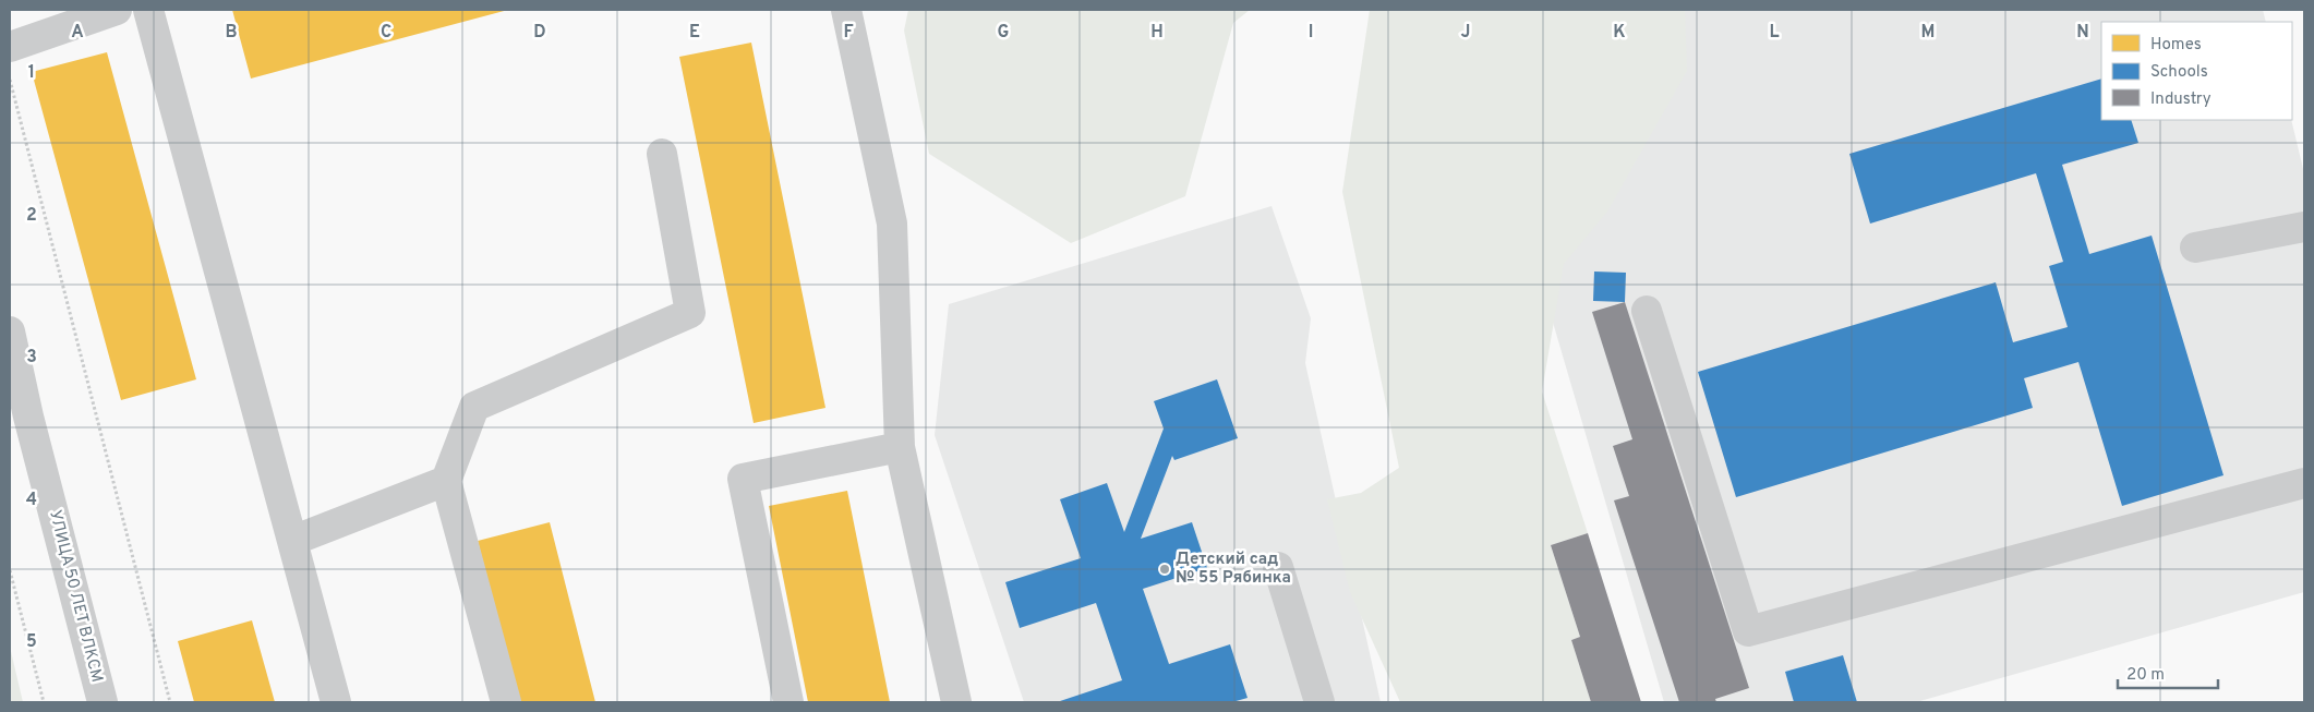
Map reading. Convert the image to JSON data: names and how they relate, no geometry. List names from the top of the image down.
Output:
{
  "streets": {
    "street": ["УЛИЦА 50 ЛЕТ ВЛКСМ"]
  },
  "places": ["Детский сад № 55 Рябинка"],
  "legend": ["Homes", "Schools", "Industry"],
  "scale_bar": "20 m",
  "grid": {
    "columns": [
      "A",
      "B",
      "C",
      "D",
      "E",
      "F",
      "G",
      "H",
      "I",
      "J",
      "K",
      "L",
      "M",
      "N"
    ],
    "rows": [
      "1",
      "2",
      "3",
      "4",
      "5"
    ]
  }
}
